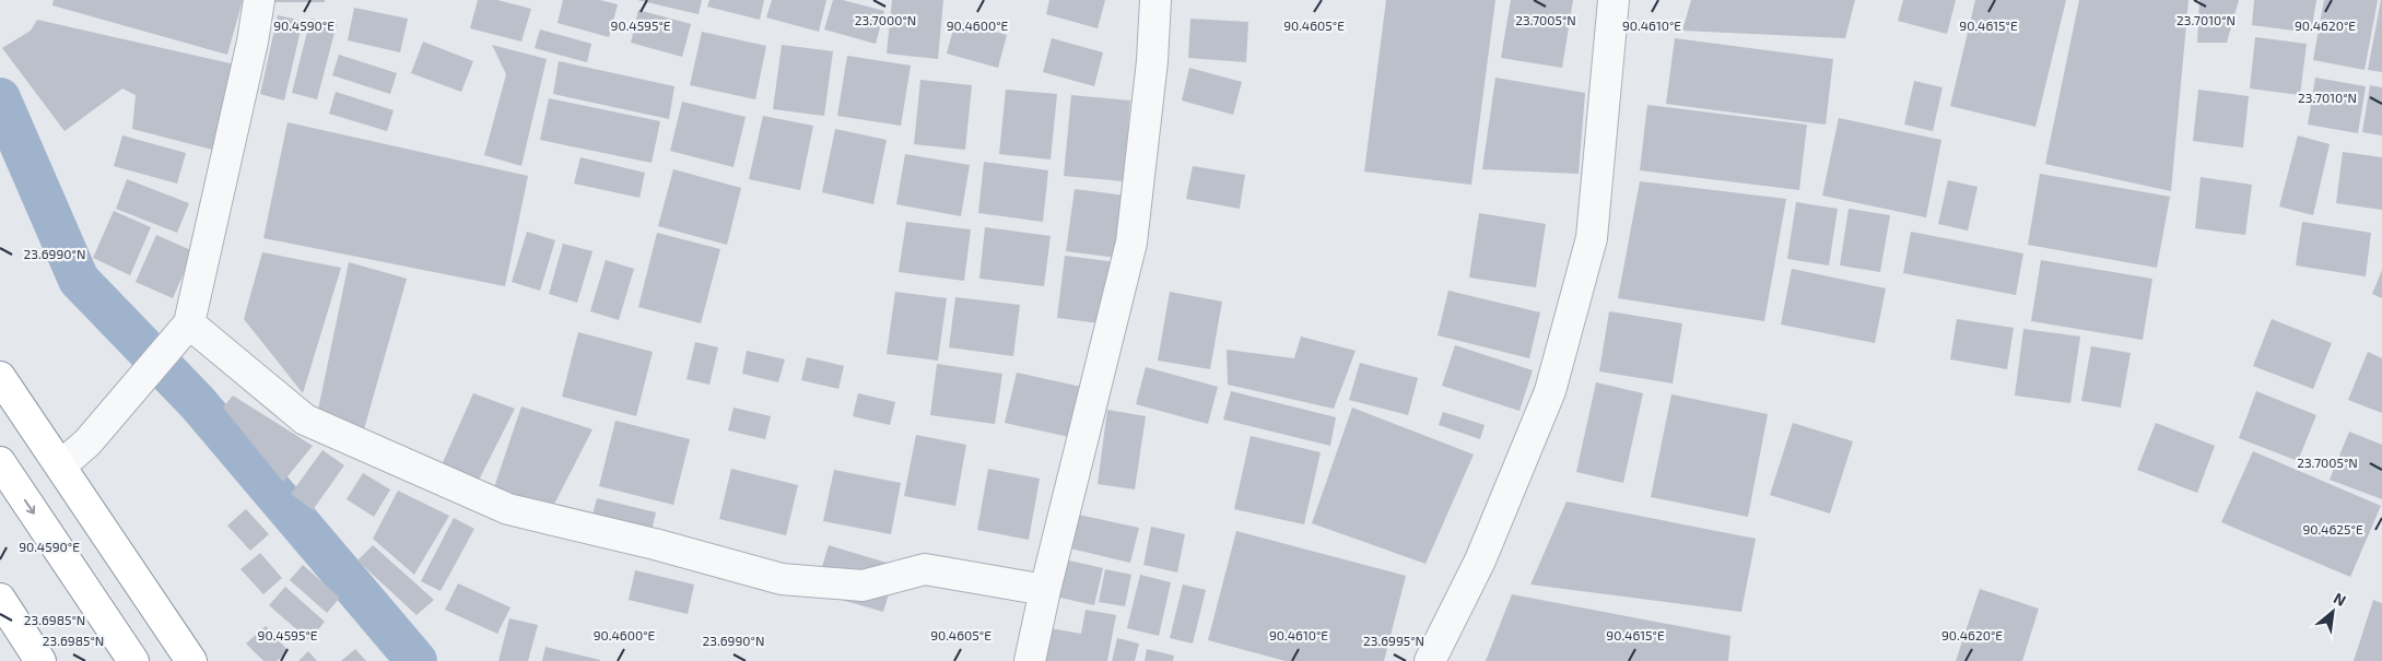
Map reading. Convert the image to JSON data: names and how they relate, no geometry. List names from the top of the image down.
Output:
{
  "north": "top right",
  "coordinates": [
    "23.7000°N",
    "23.7005°N",
    "23.7010°N",
    "90.4590°E",
    "90.4595°E",
    "90.4600°E",
    "90.4605°E",
    "90.4610°E",
    "90.4615°E",
    "90.4620°E",
    "23.6990°N",
    "90.4625°E",
    "23.6985°N",
    "23.6995°N"
  ]
}
